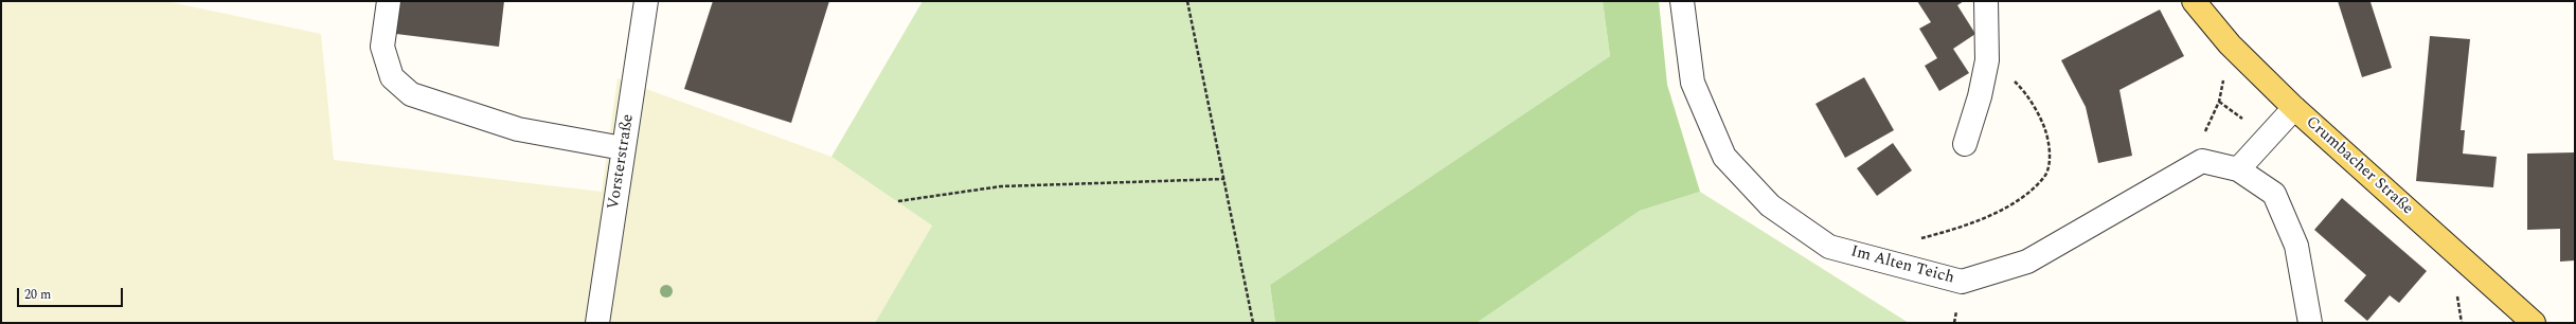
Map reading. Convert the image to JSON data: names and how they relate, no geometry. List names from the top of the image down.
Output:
{
  "streets": {
    "main road": ["Crumbacher Straße"],
    "street": ["Vorsterstraße", "Im Alten Teich"]
  },
  "scale_bar": "20 m"
}
